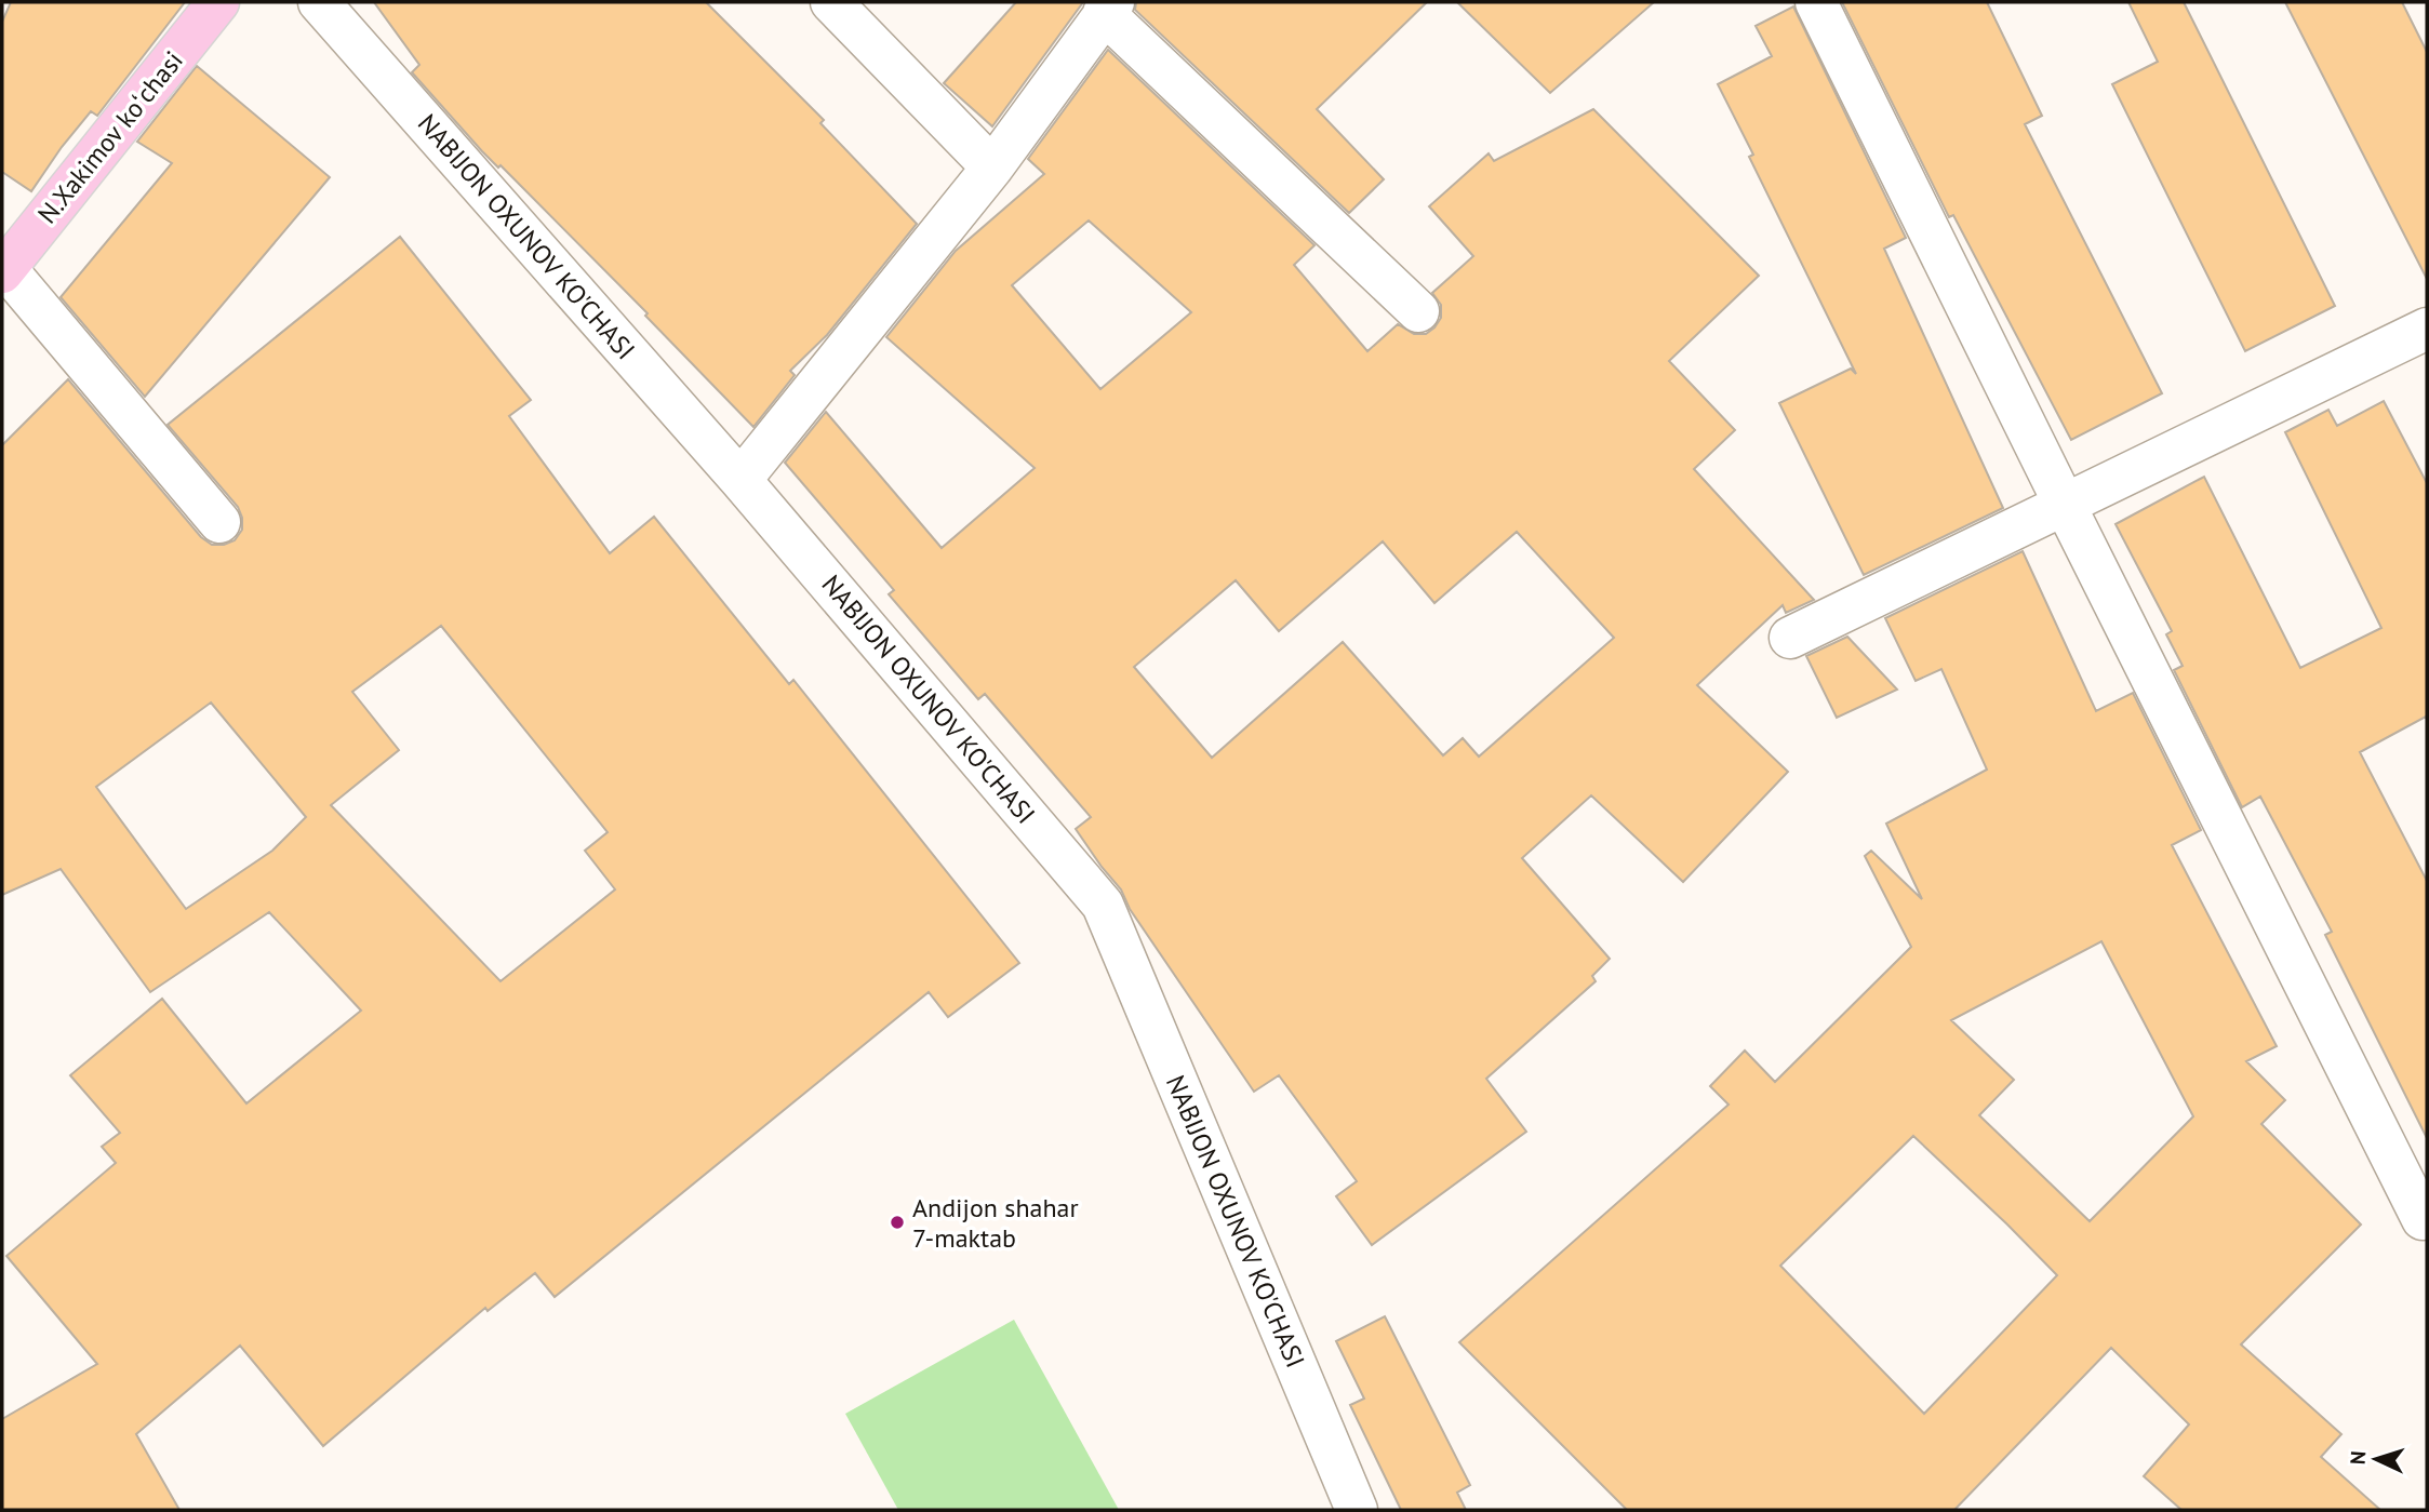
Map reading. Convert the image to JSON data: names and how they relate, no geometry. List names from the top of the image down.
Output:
{
  "streets": {
    "main road": ["N.Xakimov koʻchasi"],
    "street": ["NABIJON OXUNOV KO'CHASI"]
  },
  "places": ["Andijon shahar 7-maktab"],
  "north": "left"
}
